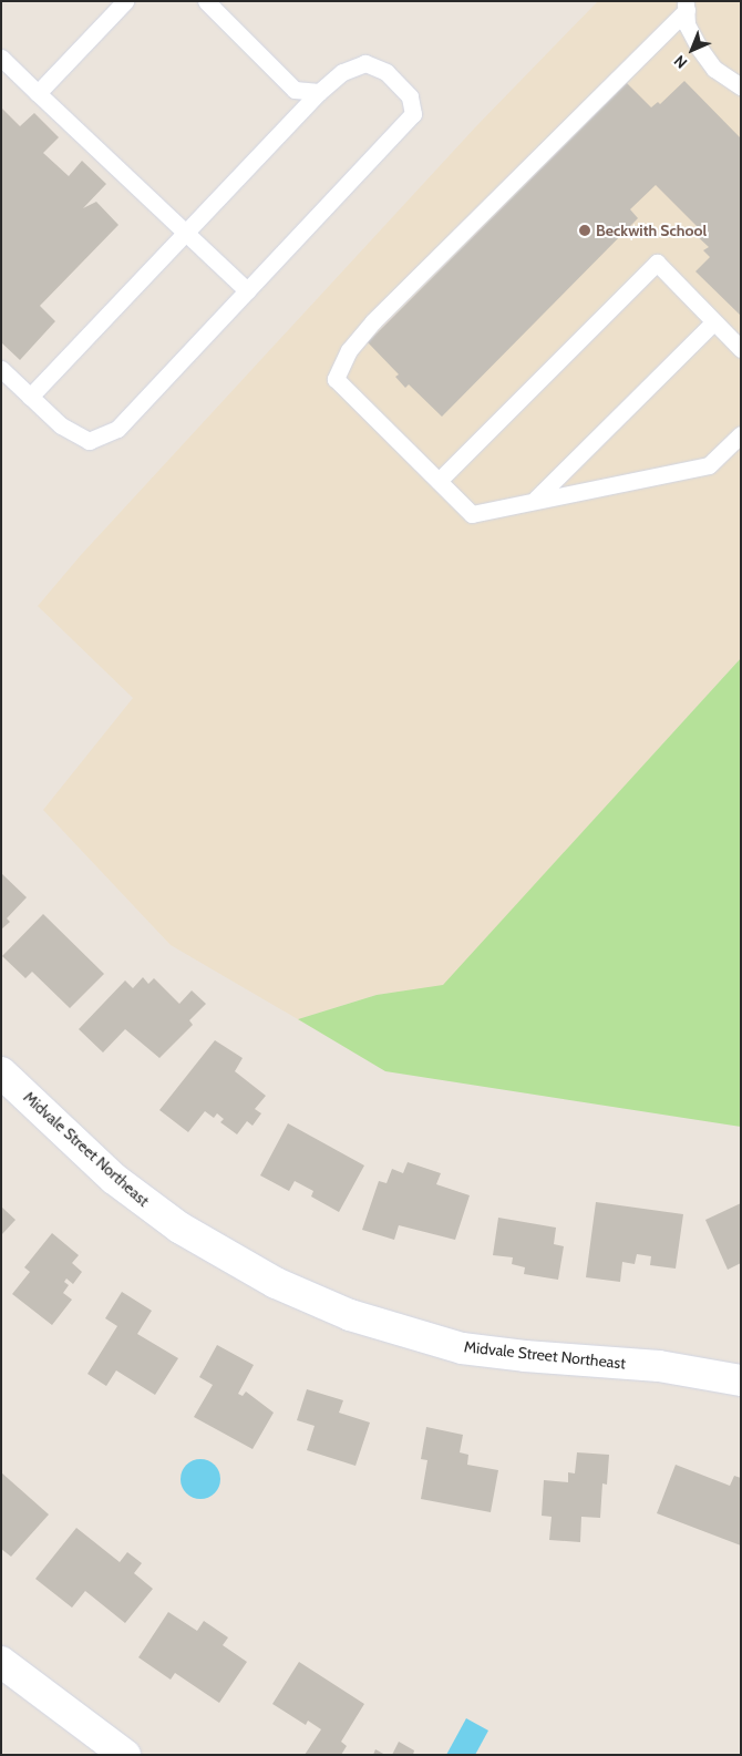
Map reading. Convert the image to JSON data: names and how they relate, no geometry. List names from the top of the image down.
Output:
{
  "streets": {
    "street": ["Midvale Street Northeast"]
  },
  "places": ["Beckwith School"],
  "north": "bottom left"
}
